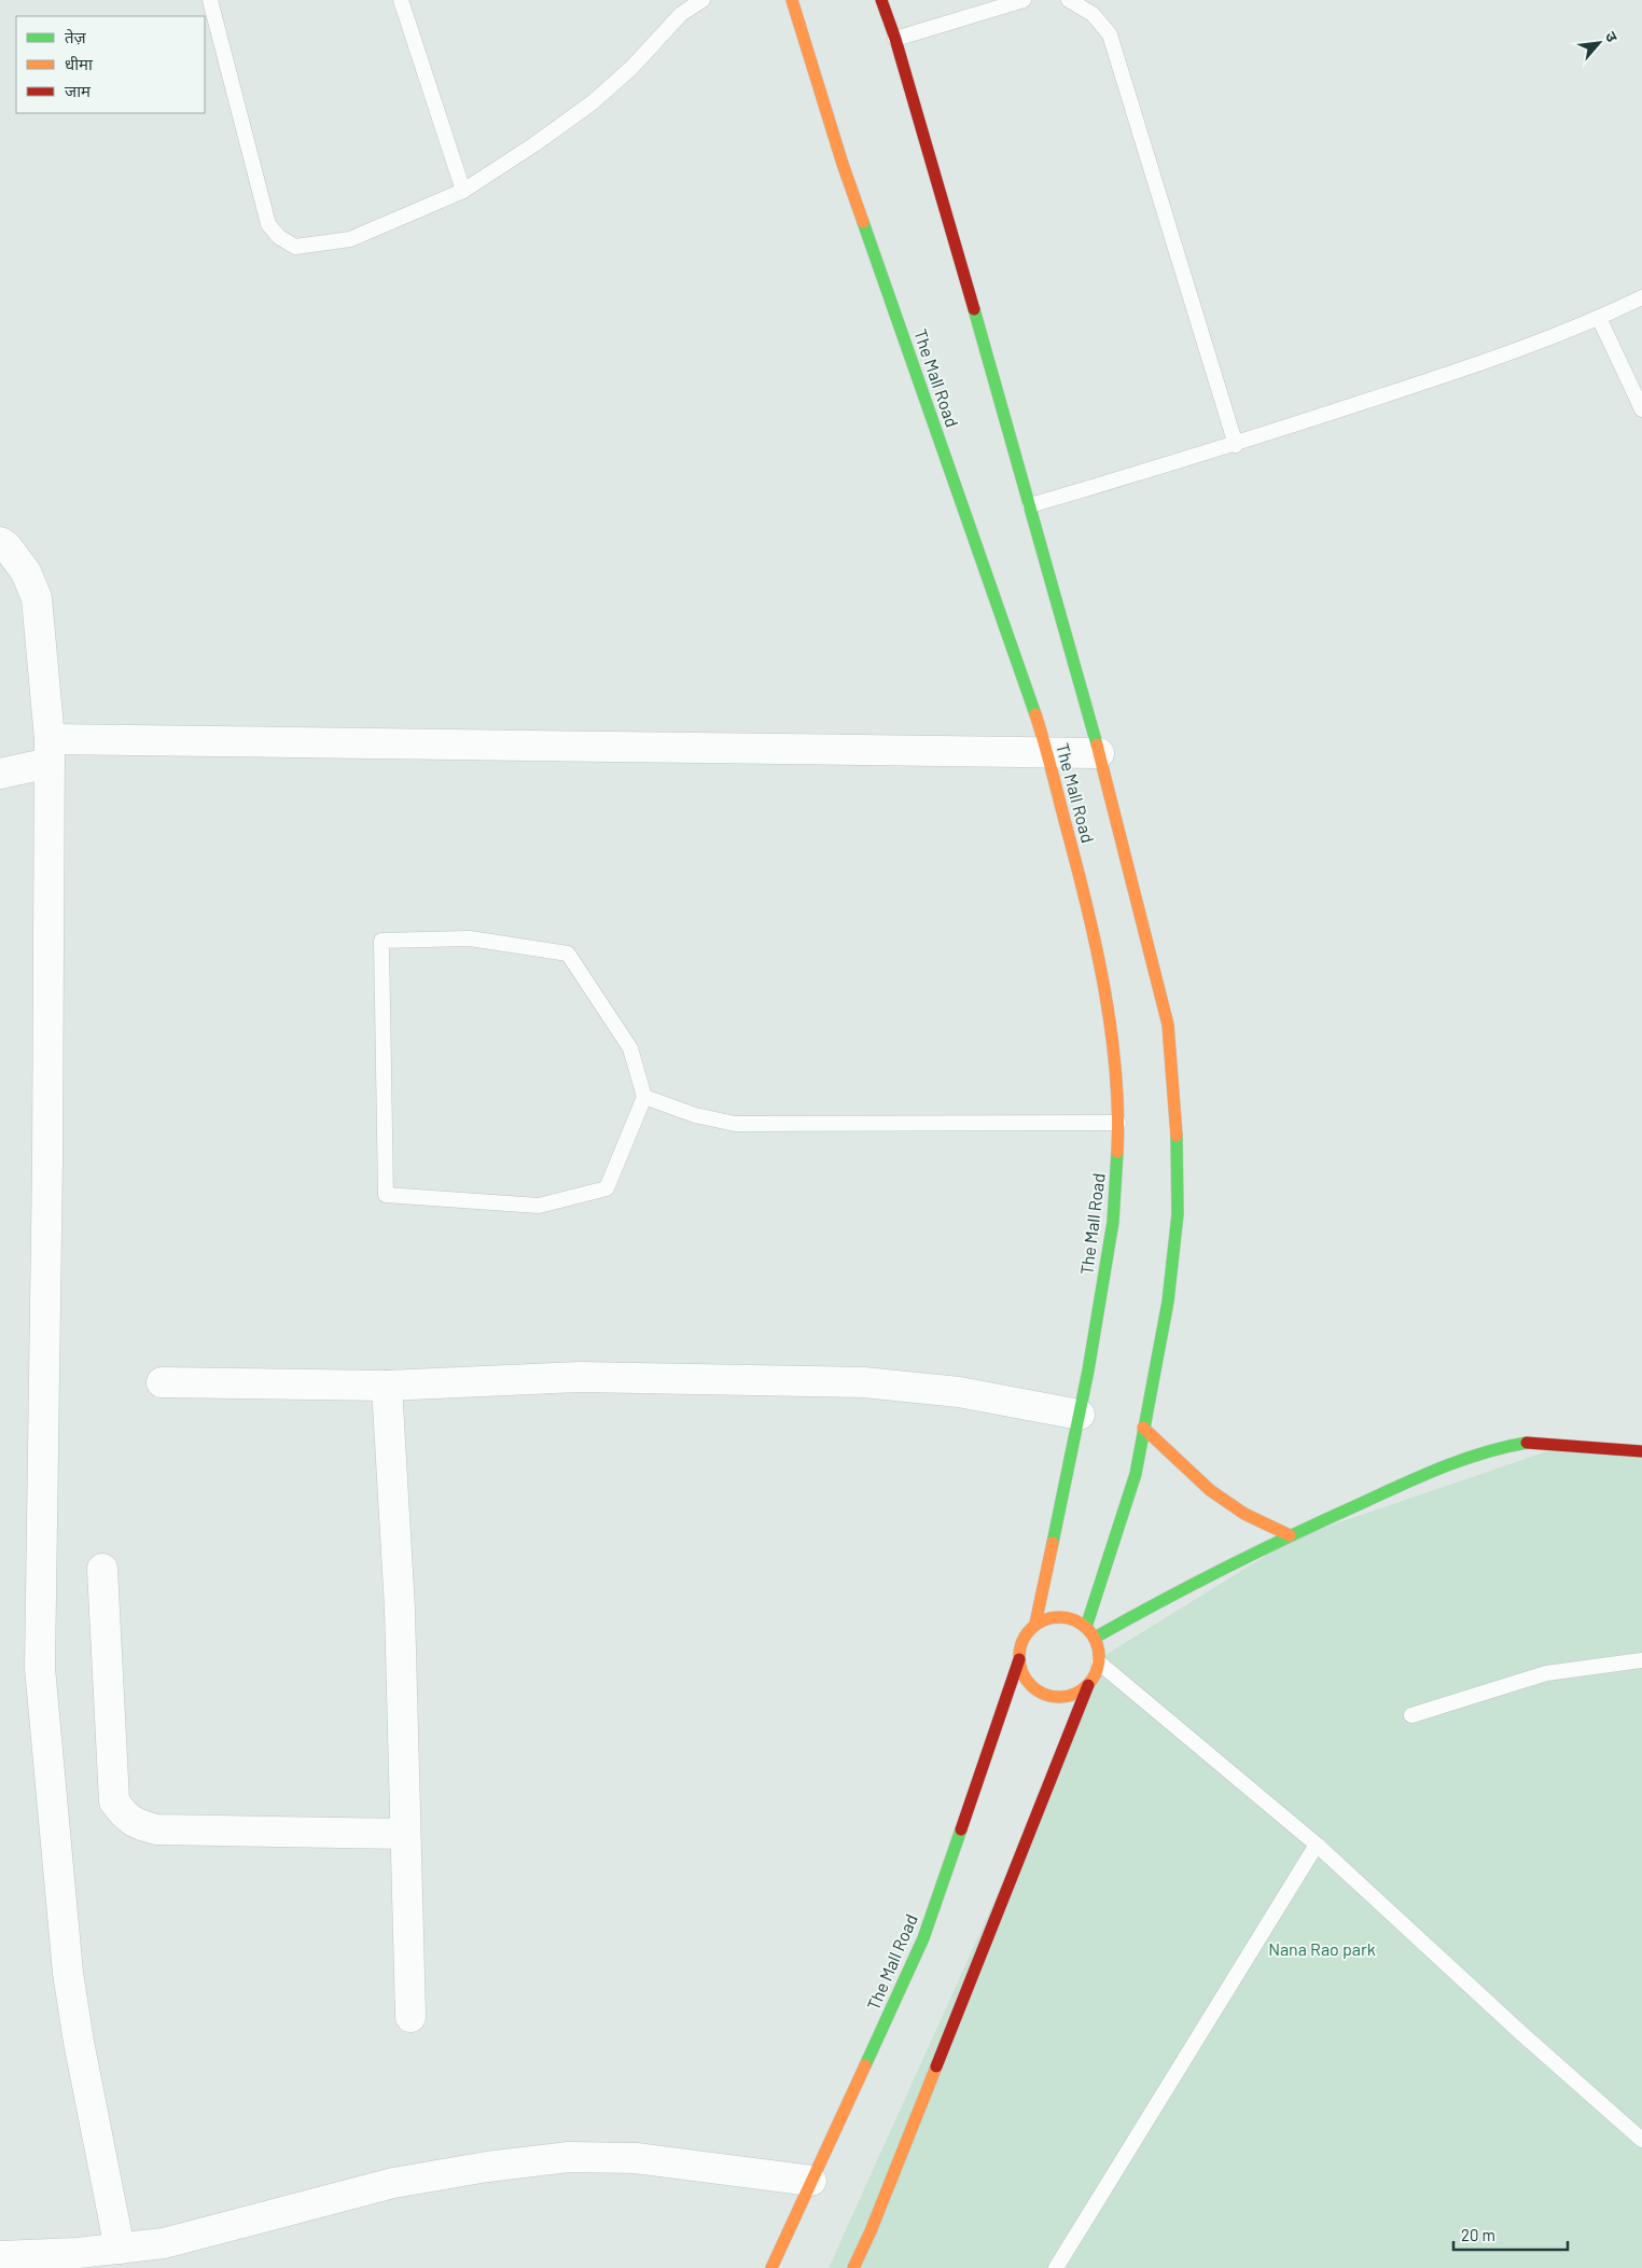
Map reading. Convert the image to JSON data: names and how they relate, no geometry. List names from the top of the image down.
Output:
{
  "streets": {
    "main road": ["The Mall Road"]
  },
  "parks": ["Nana Rao park"],
  "legend": ["तेज़", "धीमा", "जाम"],
  "scale_bar": "20 m",
  "north": "top right"
}
